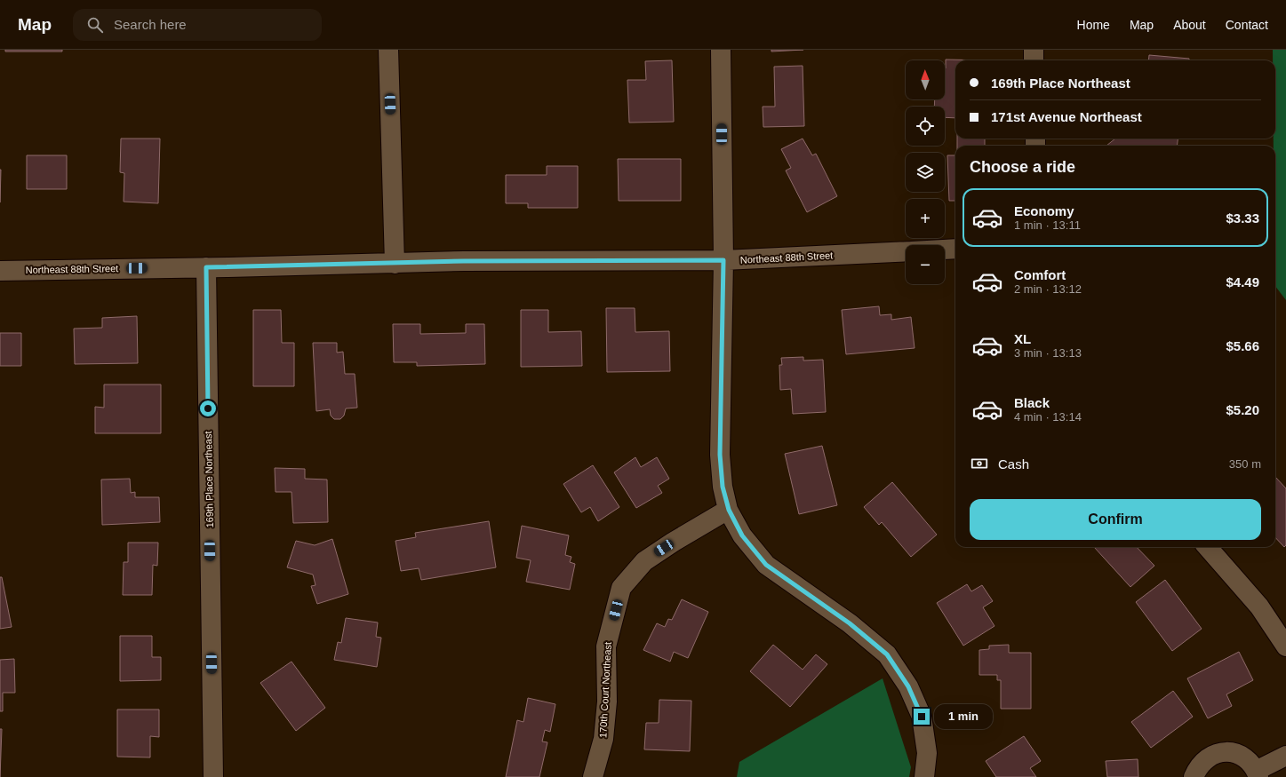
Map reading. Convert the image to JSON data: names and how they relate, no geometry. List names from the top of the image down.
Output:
{
  "streets": {
    "street": ["Northeast 88th Street", "169th Place Northeast", "170th Court Northeast"]
  },
  "crossings": [
    ["Northeast 88th Street", "169th Place Northeast"]
  ],
  "north": "top",
  "page": {
    "header": "Map",
    "search": "Search here",
    "nav": [
      "Home",
      "Map",
      "About",
      "Contact"
    ],
    "map_buttons": ["+", "−"],
    "banner": ["169th Place Northeast", "171st Avenue Northeast"],
    "heading": "Choose a ride",
    "list": [
      {
        "name": "Economy",
        "note": "1 min · 13:11",
        "value": "$3.33"
      },
      {
        "name": "Comfort",
        "note": "2 min · 13:12",
        "value": "$4.49"
      },
      {
        "name": "XL",
        "note": "3 min · 13:13",
        "value": "$5.66"
      },
      {
        "name": "Black",
        "note": "4 min · 13:14",
        "value": "$5.20"
      }
    ],
    "pay": ["Cash", "350 m"],
    "buttons": "Confirm",
    "bubble": "1 min"
  }
}
